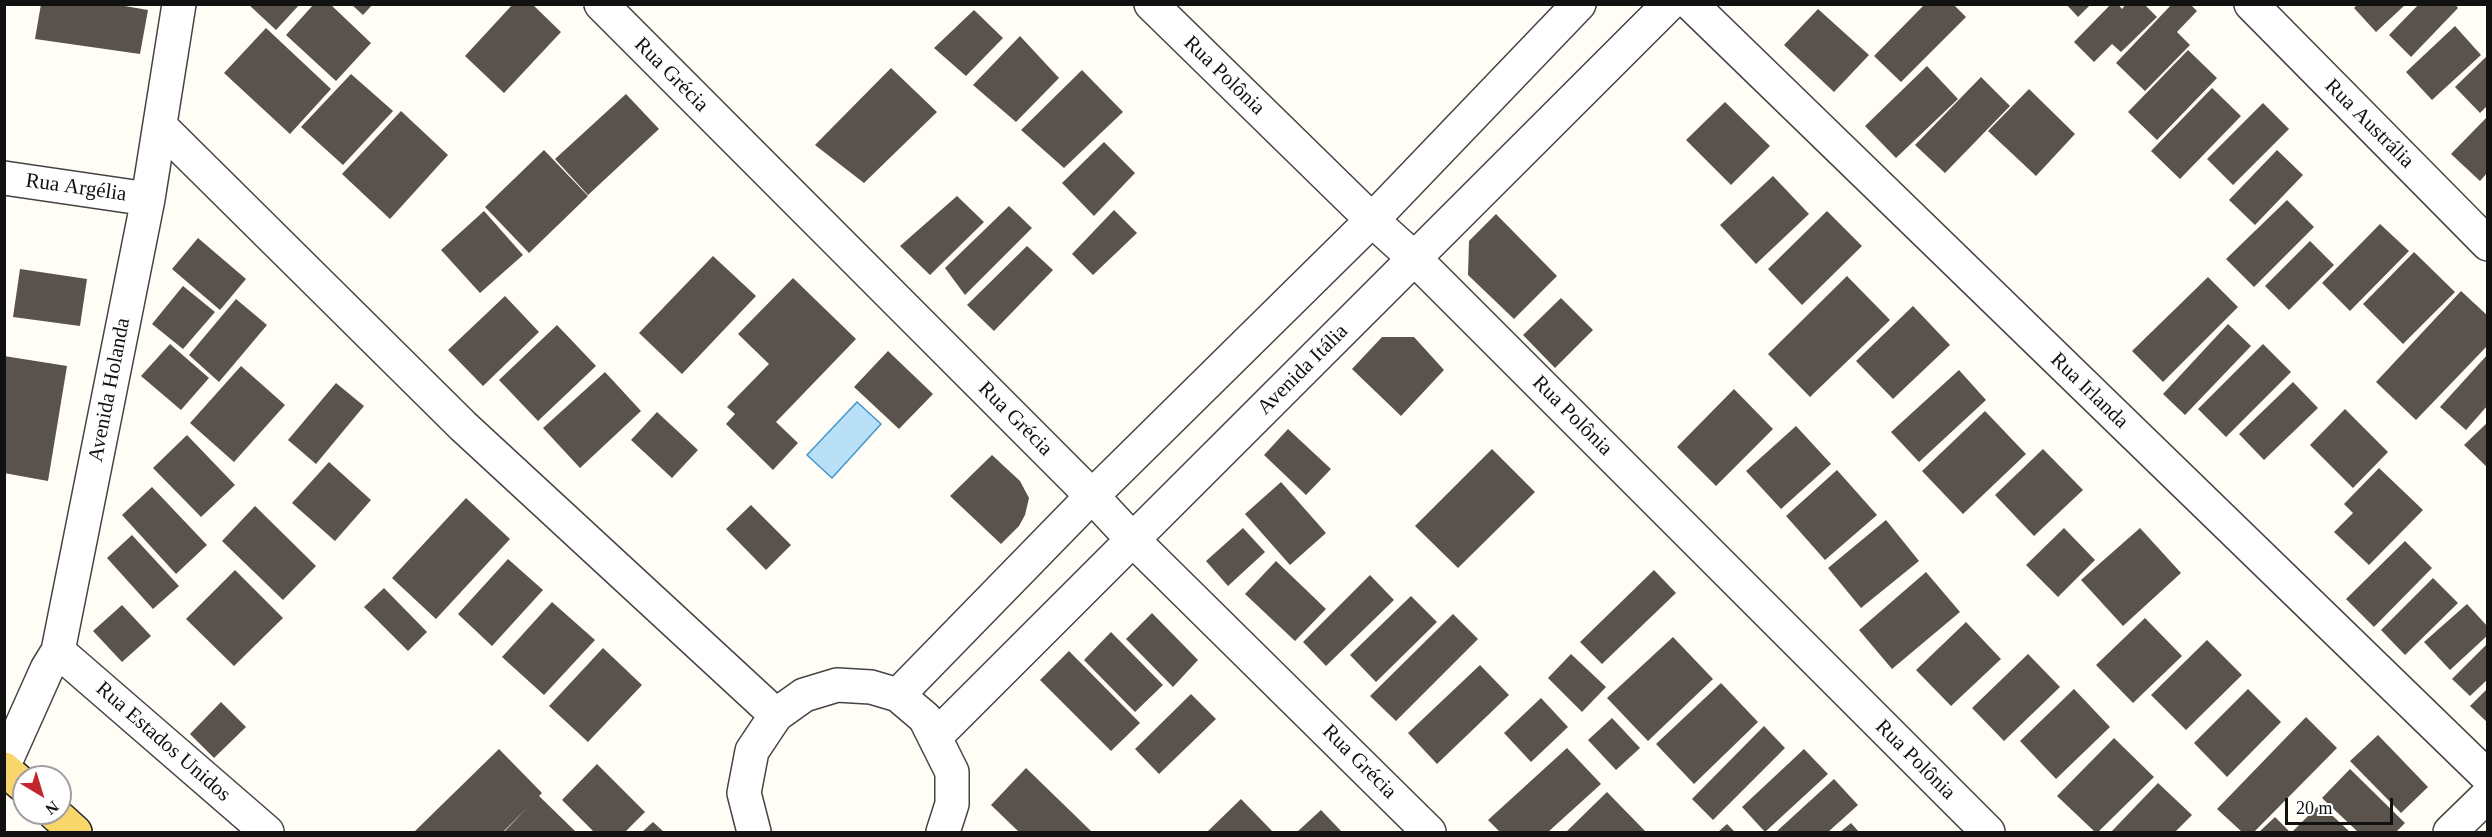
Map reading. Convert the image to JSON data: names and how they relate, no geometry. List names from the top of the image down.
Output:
{
  "streets": {
    "street": [
      "Rua Grécia",
      "Rua Polônia",
      "Rua Austrália",
      "Rua Argélia",
      "Avenida Itália",
      "Avenida Holanda",
      "Rua Irlanda",
      "Rua Estados Unidos"
    ]
  },
  "crossings": [
    ["Rua Grécia", "Avenida Itália"],
    ["Rua Polônia", "Avenida Itália"],
    ["Rua Argélia", "Avenida Holanda"],
    ["Avenida Holanda", "Rua Estados Unidos"]
  ],
  "scale_bar": "20 m",
  "north": "bottom right"
}
